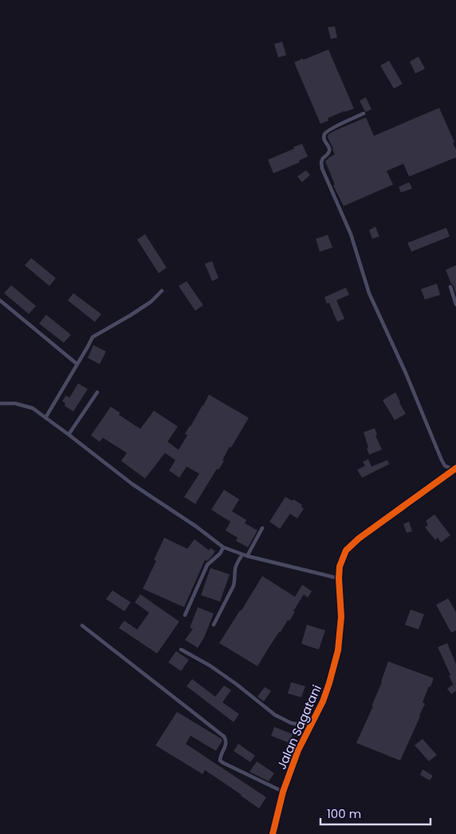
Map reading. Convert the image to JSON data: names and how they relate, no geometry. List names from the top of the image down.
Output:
{
  "streets": {
    "street": ["Jalan Sagatani"]
  },
  "scale_bar": "100 m"
}
